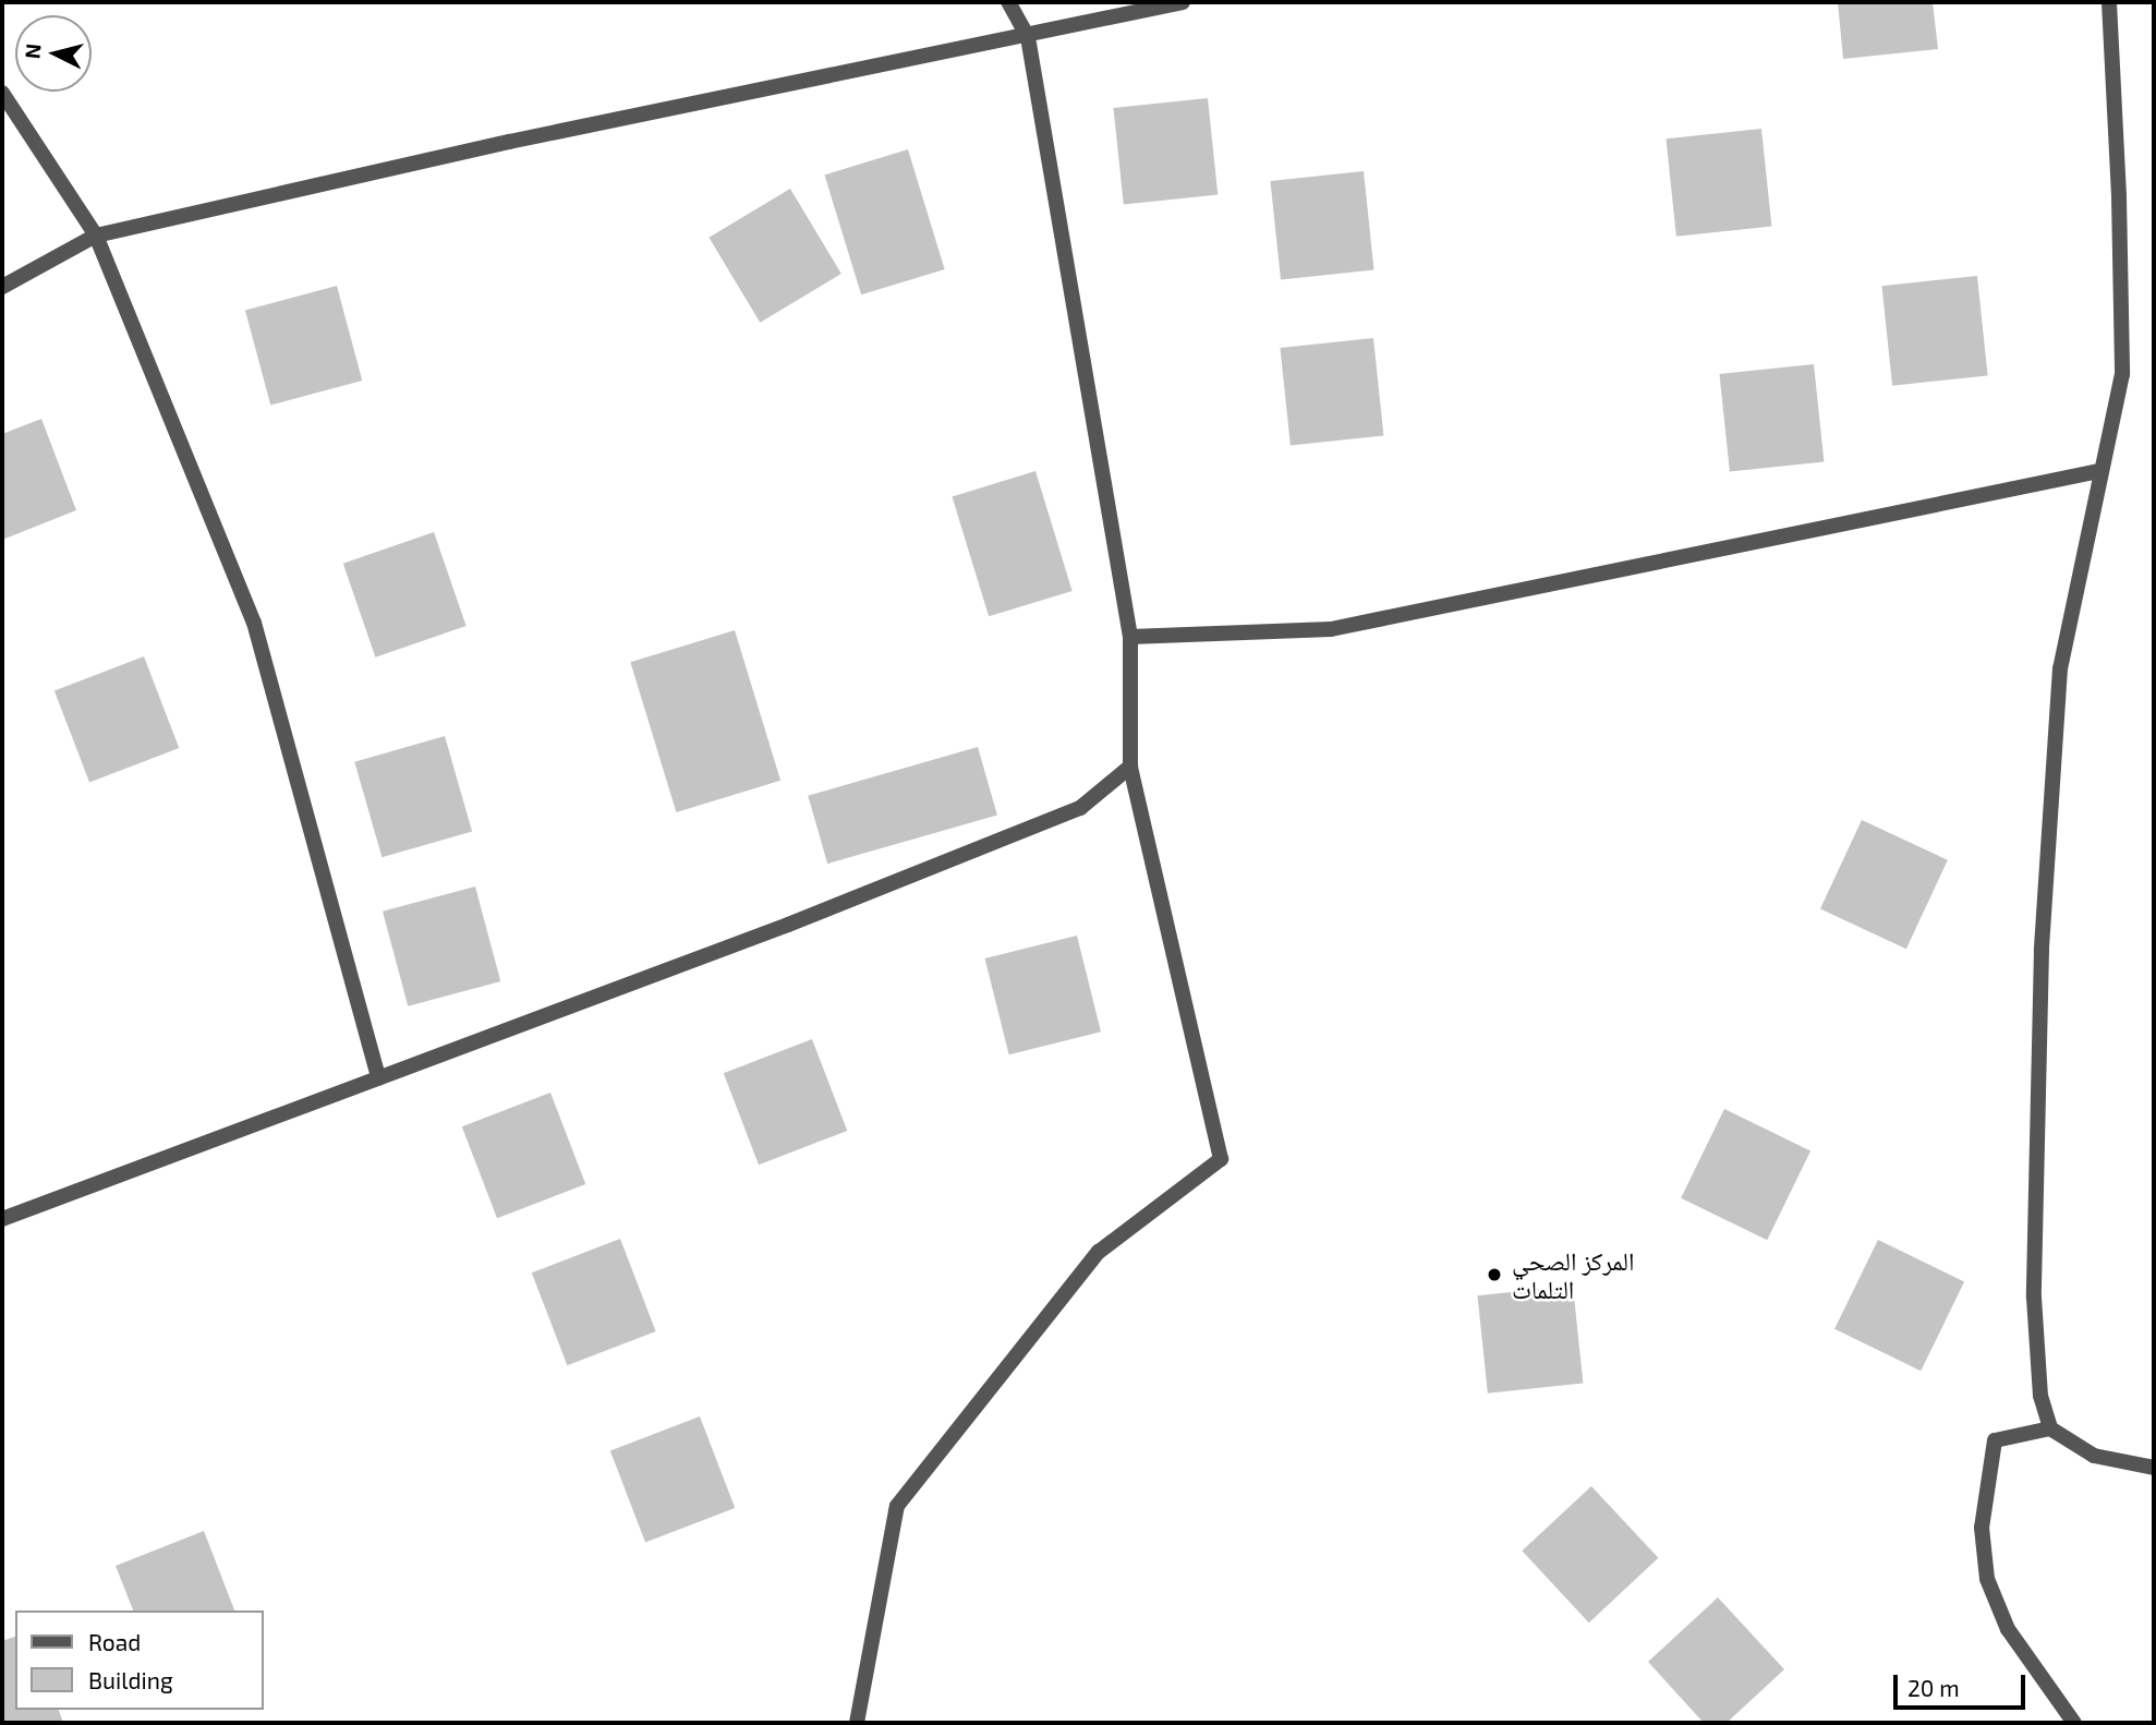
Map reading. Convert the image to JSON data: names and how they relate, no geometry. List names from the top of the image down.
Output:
{
  "places": ["المركز الصحي التلمات"],
  "legend": ["Road", "Building"],
  "scale_bar": "20 m",
  "north": "left"
}
